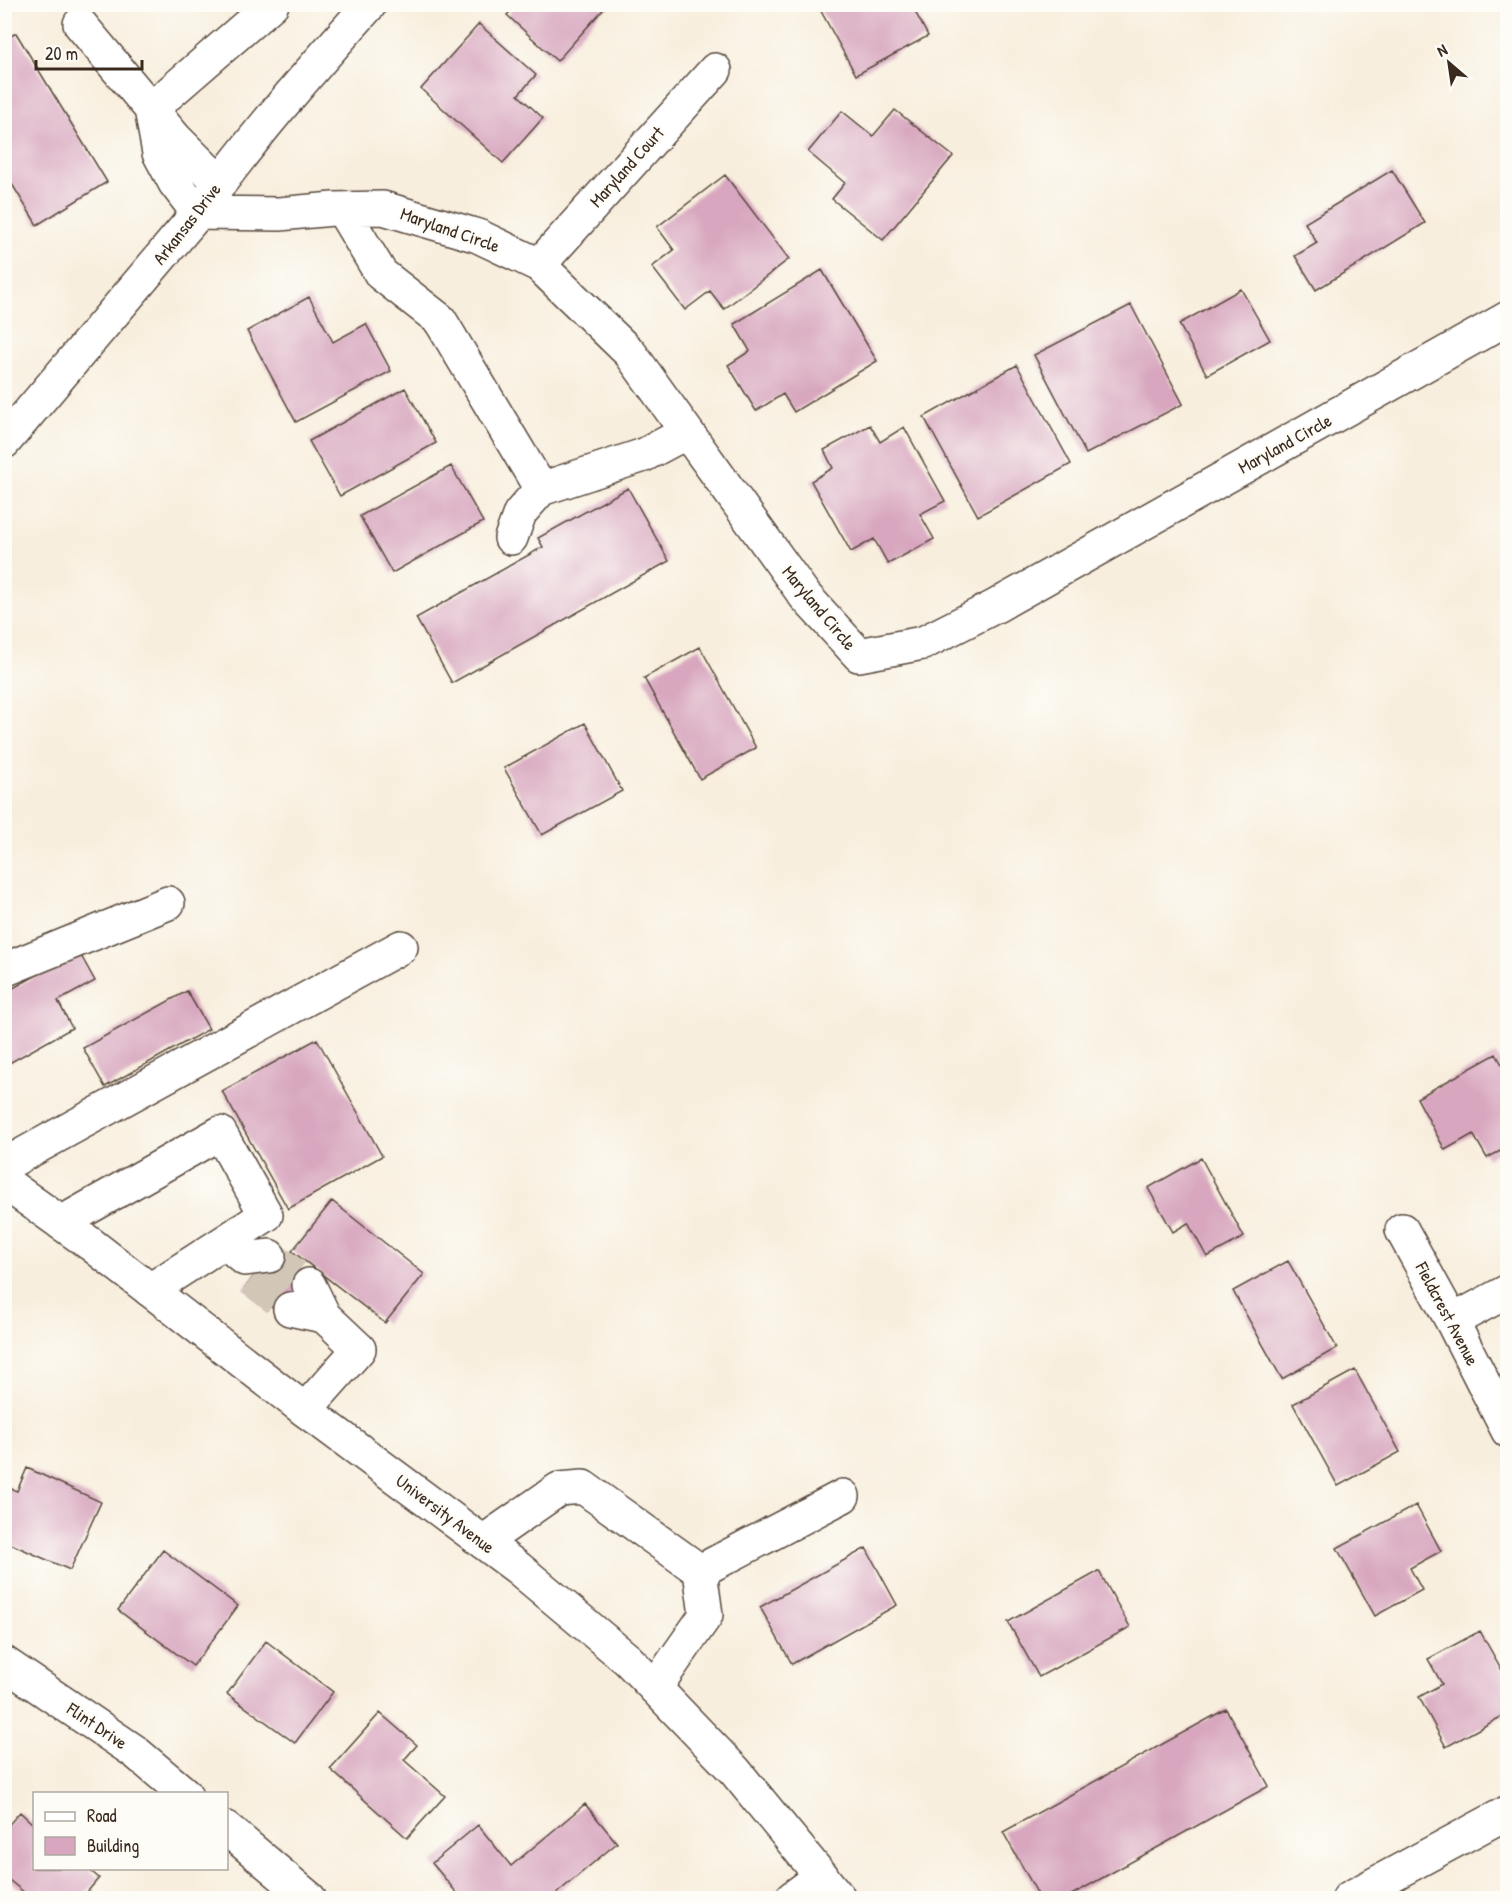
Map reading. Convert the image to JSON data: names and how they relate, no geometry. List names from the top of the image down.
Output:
{
  "streets": {
    "street": [
      "Maryland Court",
      "Arkansas Drive",
      "Maryland Circle",
      "Fieldcrest Avenue",
      "University Avenue",
      "Flint Drive"
    ]
  },
  "crossings": [
    ["Maryland Court", "Maryland Circle"],
    ["Arkansas Drive", "Maryland Circle"]
  ],
  "legend": ["Road", "Building"],
  "scale_bar": "20 m",
  "north": "top left"
}
